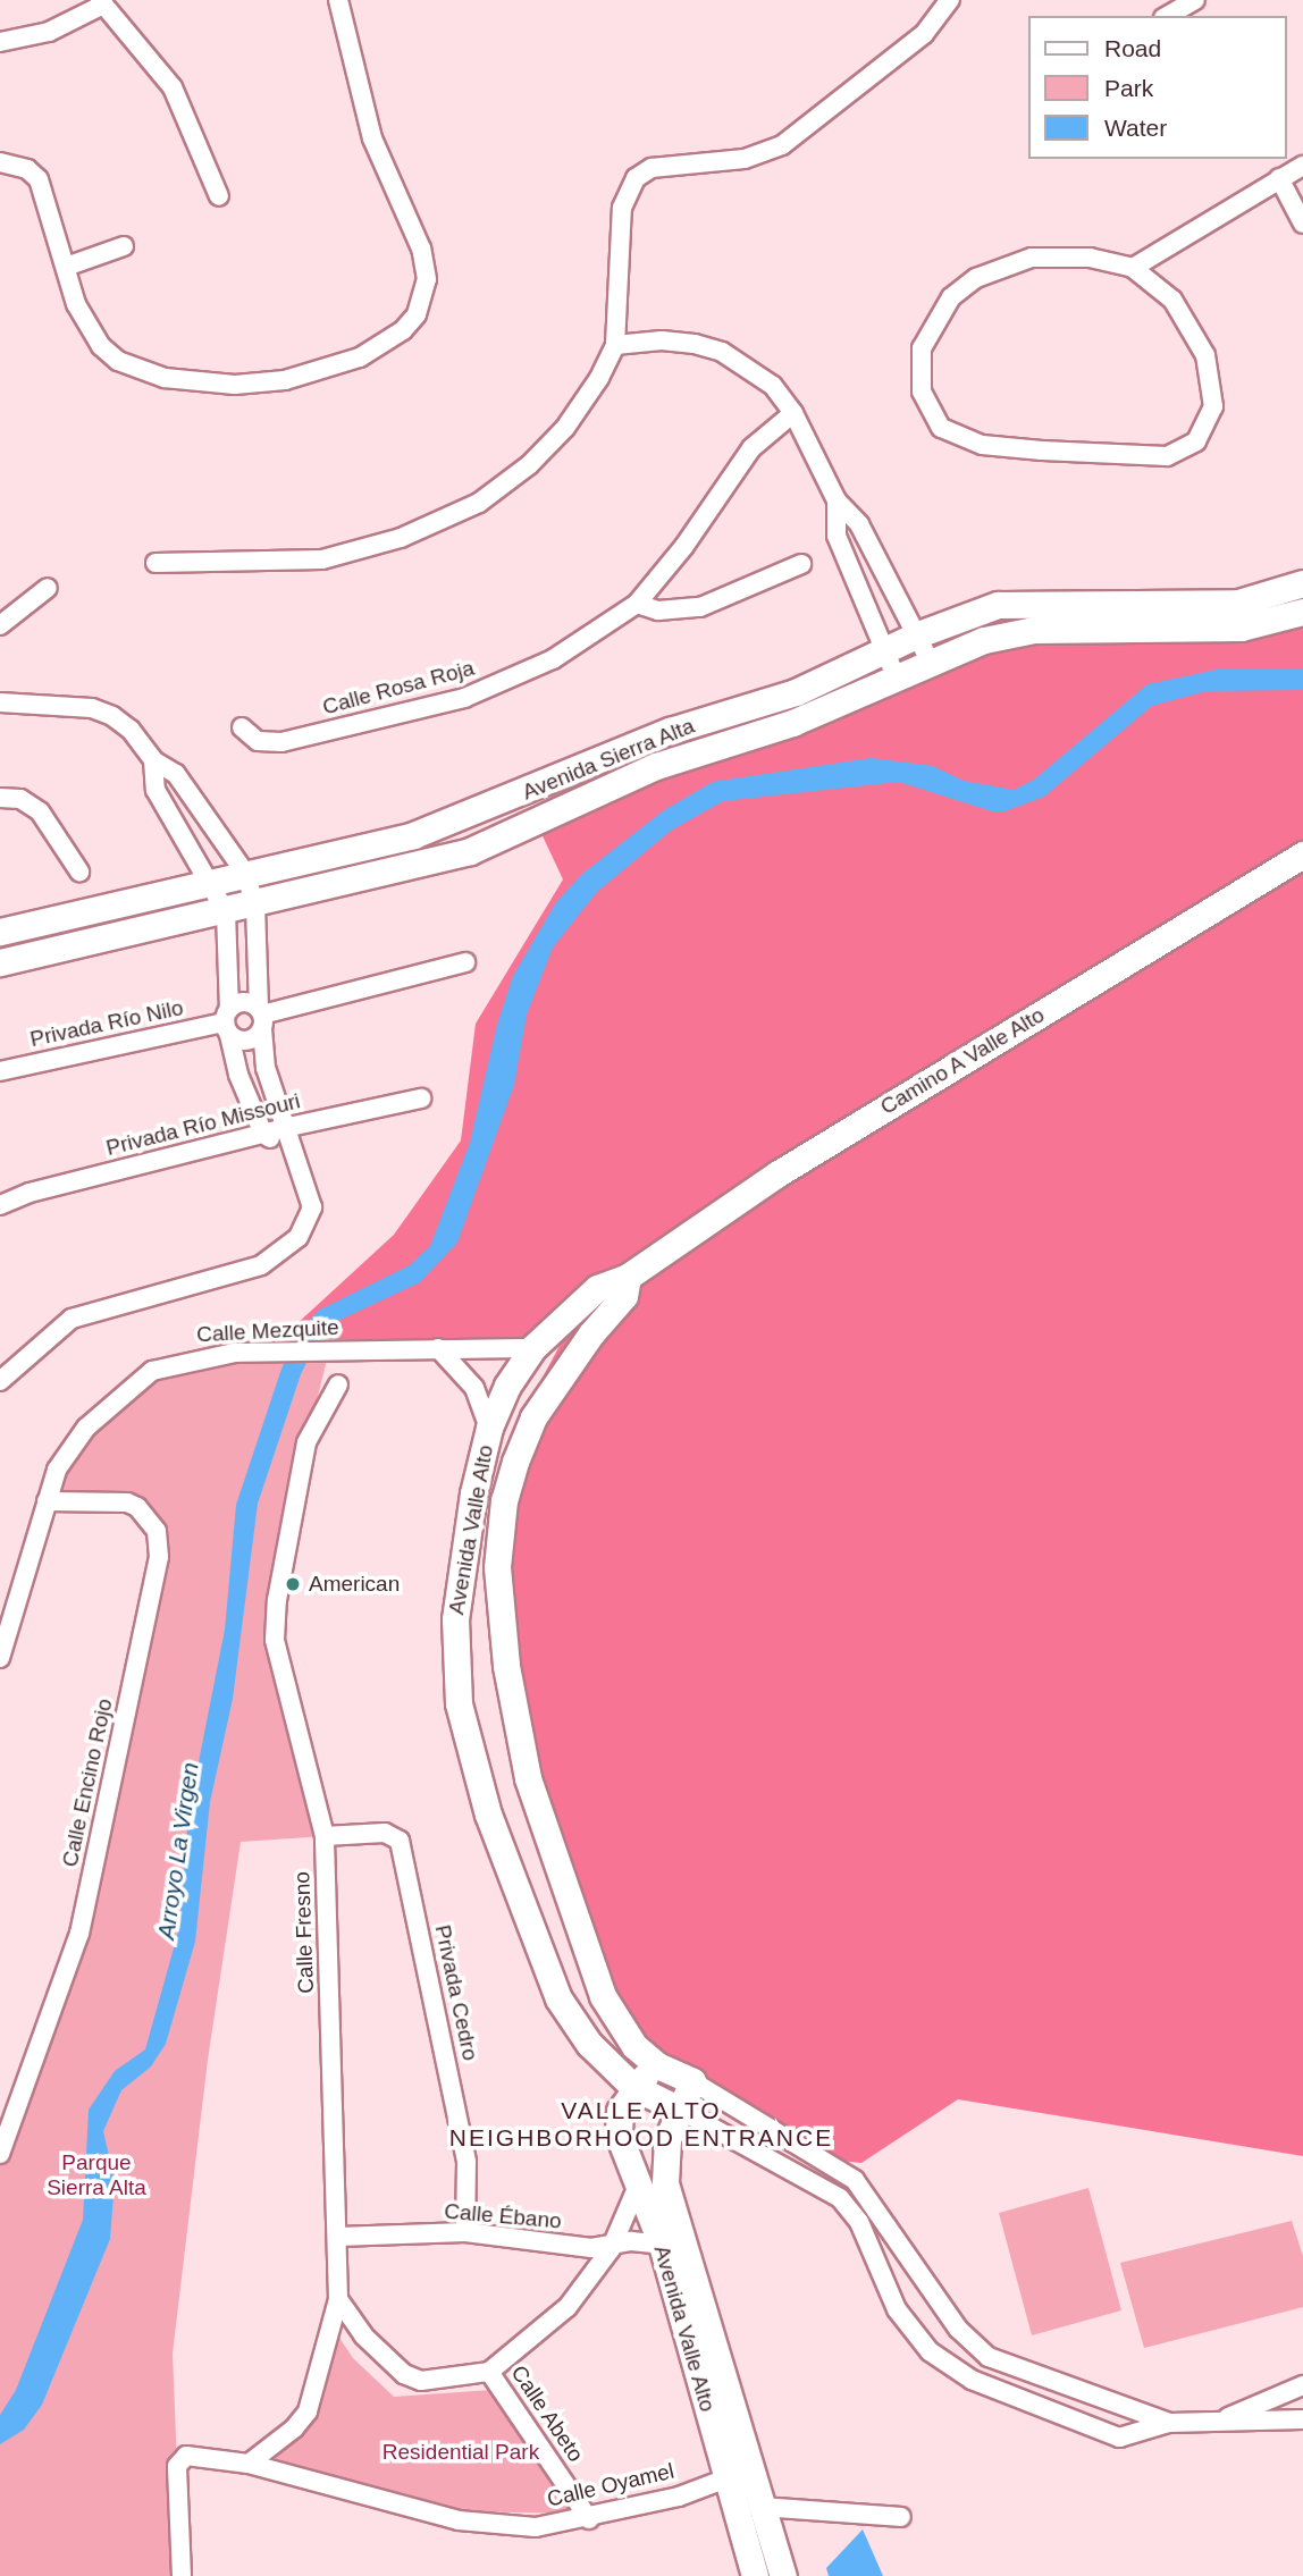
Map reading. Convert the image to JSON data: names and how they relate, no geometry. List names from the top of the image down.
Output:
{
  "streets": {
    "street": [
      "Calle Rosa Roja",
      "Avenida Sierra Alta",
      "Privada Río Nilo",
      "Camino A Valle Alto",
      "Privada Río Missouri",
      "Calle Mezquite",
      "Avenida Valle Alto",
      "Calle Encino Rojo",
      "Calle Fresno",
      "Privada Cedro",
      "Calle Ébano",
      "Calle Abeto",
      "Calle Oyamel"
    ]
  },
  "crossings": [
    ["Camino A Valle Alto", "Avenida Valle Alto"],
    ["Calle Mezquite", "Avenida Valle Alto"],
    ["Calle Mezquite", "Calle Encino Rojo"],
    ["Avenida Valle Alto", "Calle Ébano"],
    ["Avenida Valle Alto", "Calle Oyamel"],
    ["Calle Fresno", "Privada Cedro"],
    ["Calle Fresno", "Calle Ébano"],
    ["Calle Fresno", "Calle Abeto"],
    ["Calle Fresno", "Calle Oyamel"],
    ["Privada Cedro", "Calle Ébano"],
    ["Calle Abeto", "Calle Oyamel"]
  ],
  "districts": ["VALLE ALTO NEIGHBORHOOD ENTRANCE"],
  "water": ["Arroyo La Virgen"],
  "parks": ["Parque Sierra Alta", "Residential Park"],
  "places": ["American"],
  "legend": ["Road", "Park", "Water"]
}
